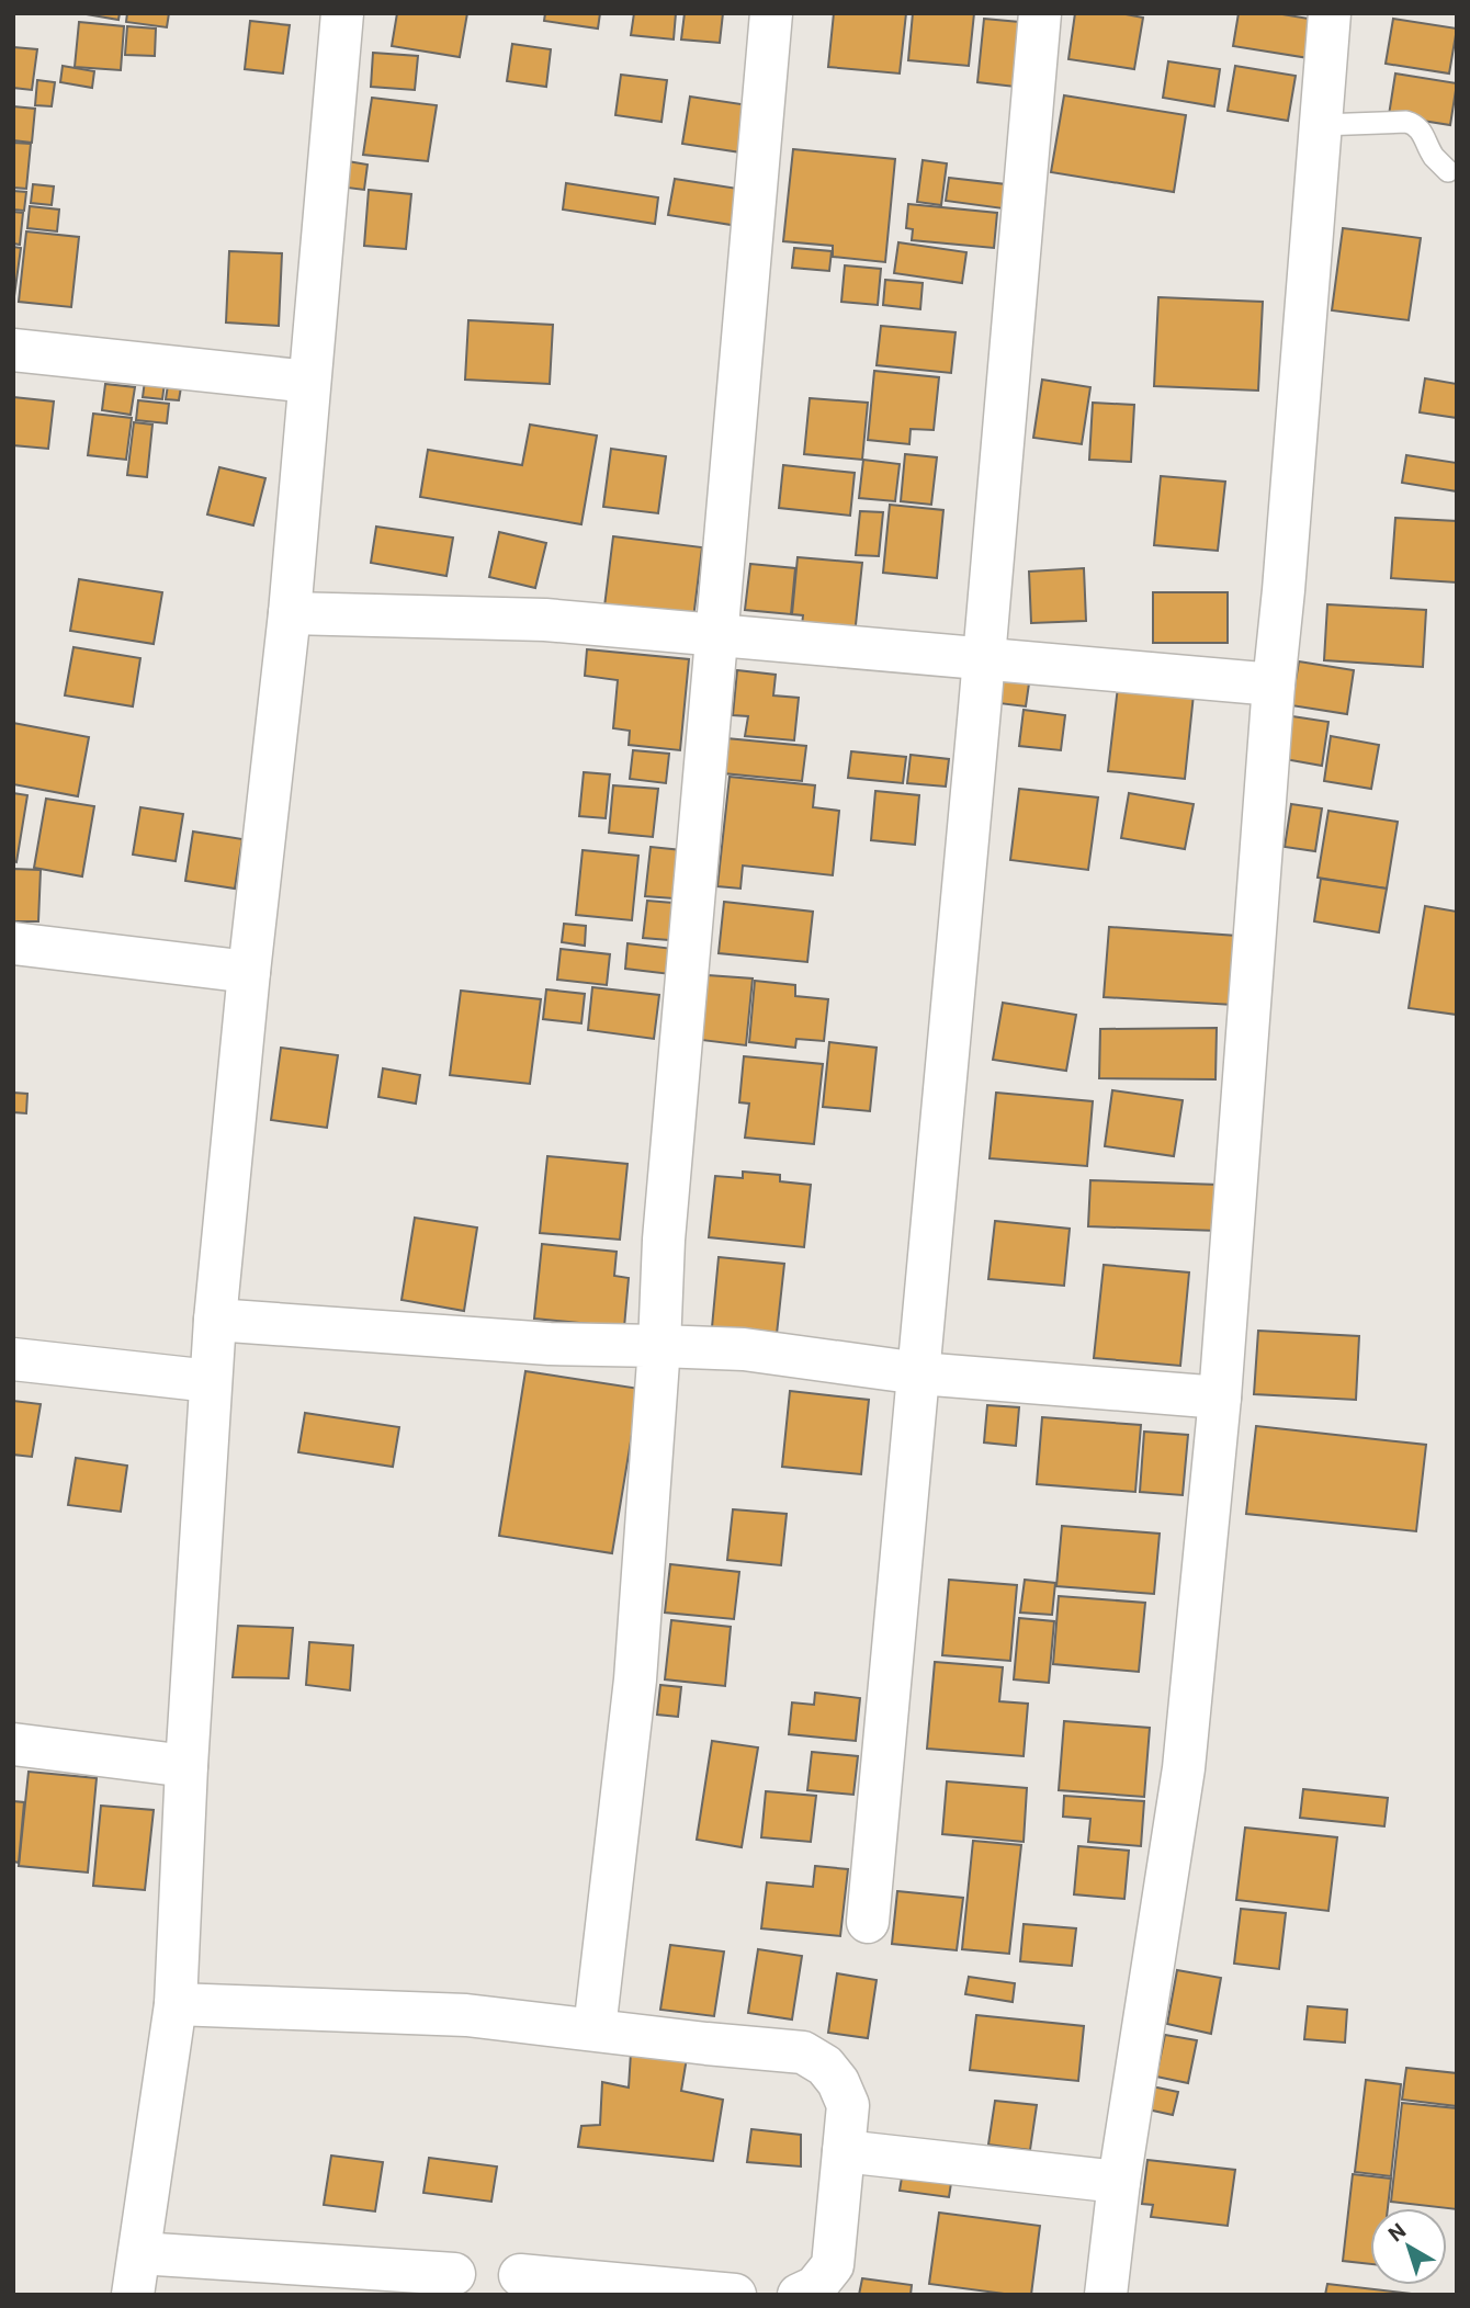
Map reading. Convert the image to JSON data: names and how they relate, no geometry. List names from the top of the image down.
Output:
{
  "north": "top left"
}
